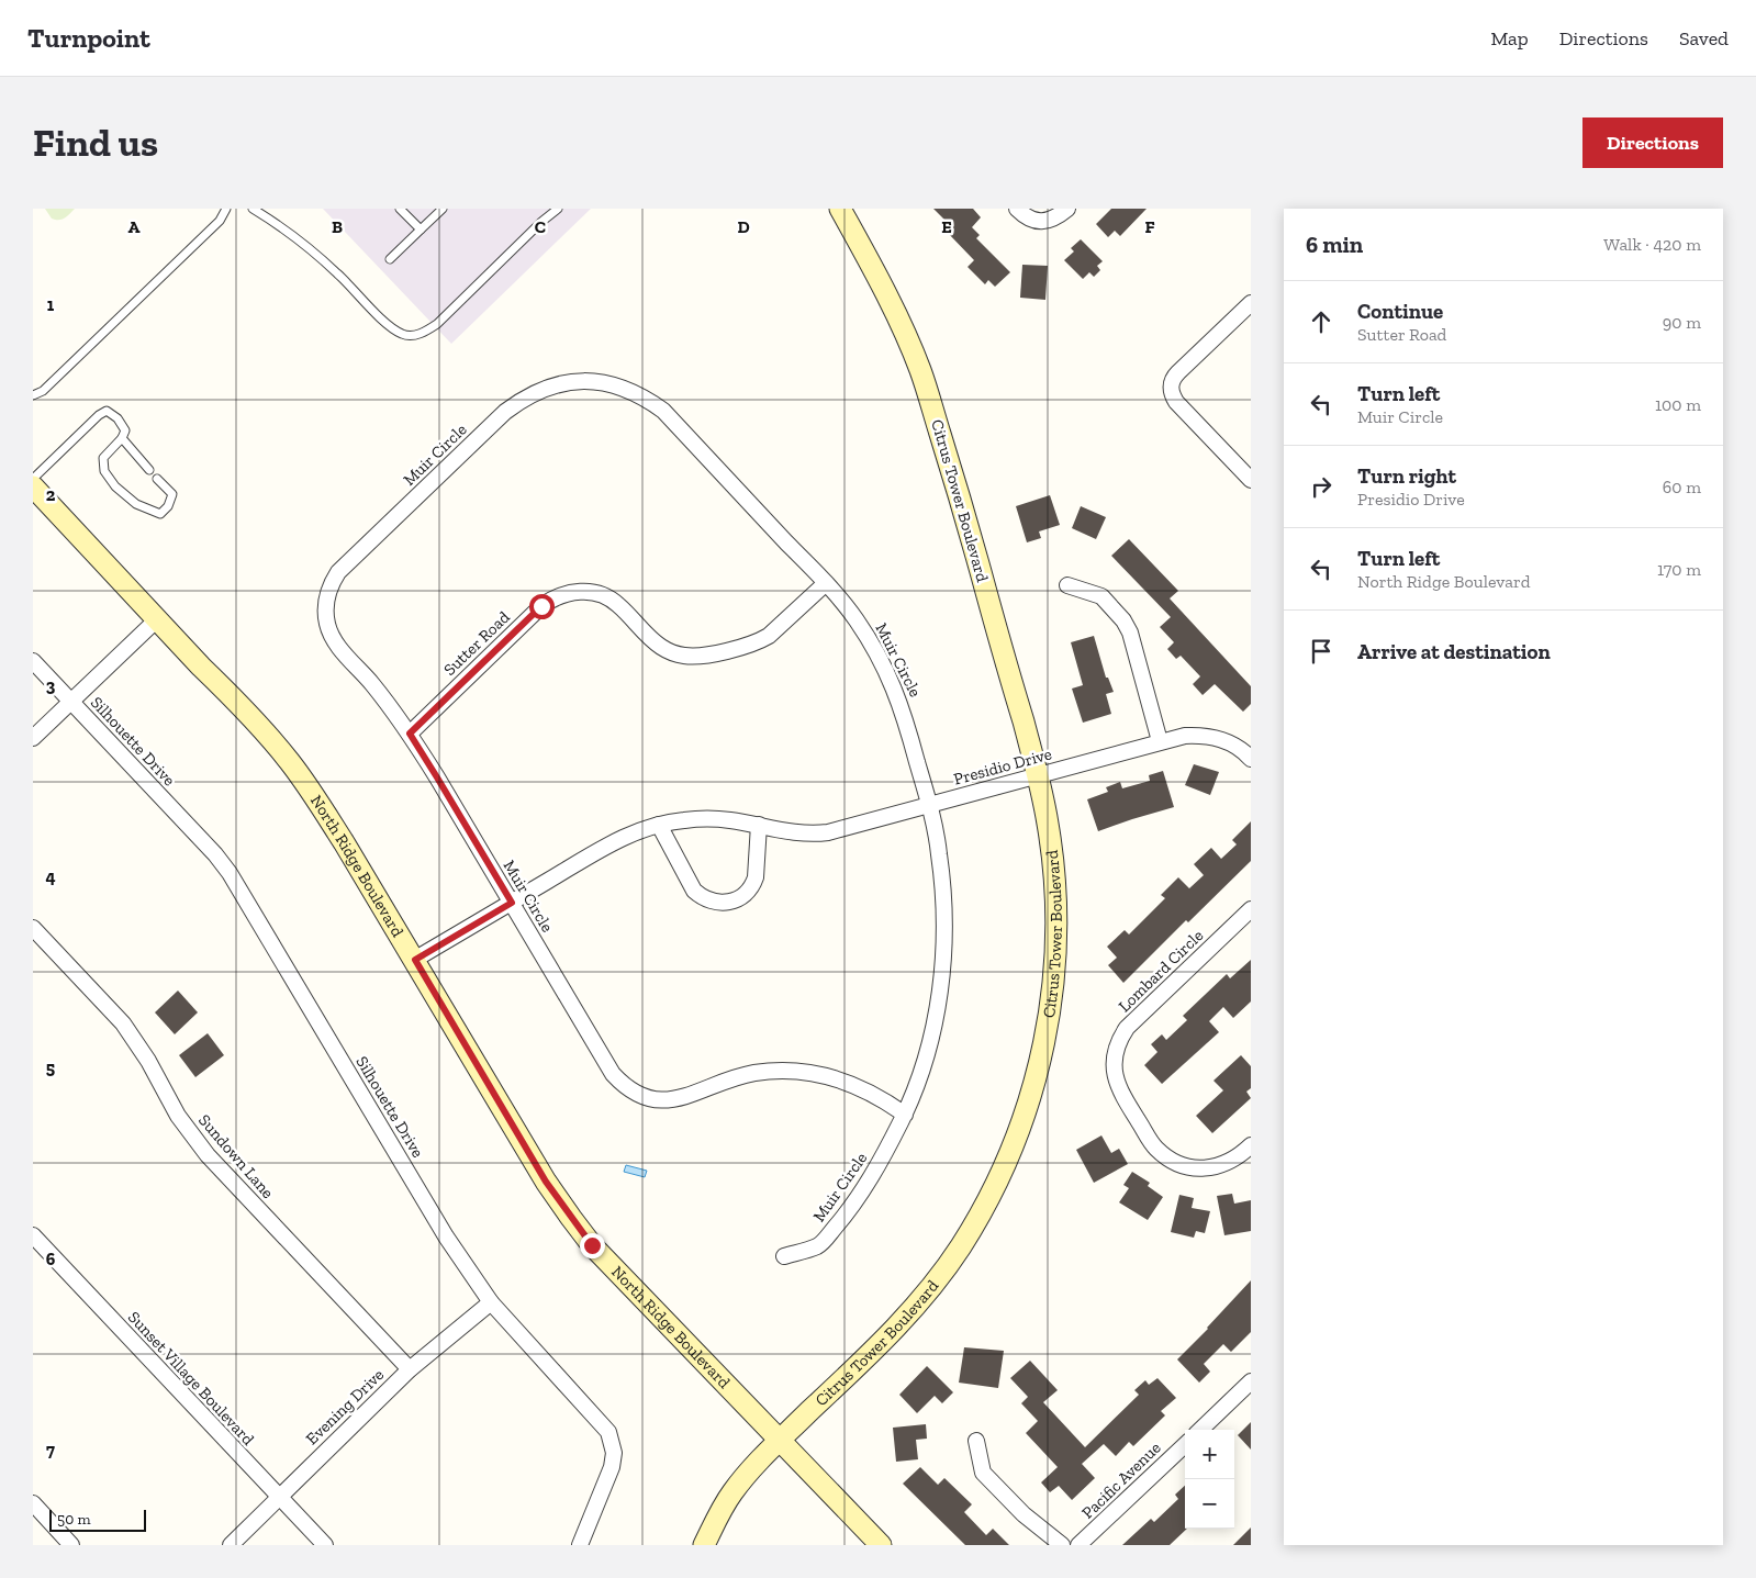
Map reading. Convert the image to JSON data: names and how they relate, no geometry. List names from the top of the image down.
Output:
{
  "streets": {
    "main road": ["Citrus Tower Boulevard", "North Ridge Boulevard"],
    "street": [
      "Muir Circle",
      "Sutter Road",
      "Silhouette Drive",
      "Presidio Drive",
      "Lombard Circle",
      "Sundown Lane",
      "Sunset Village Boulevard",
      "Evening Drive",
      "Pacific Avenue"
    ]
  },
  "crossings": [
    ["Muir Circle", "Sutter Road"],
    ["Muir Circle", "Presidio Drive"],
    ["Citrus Tower Boulevard", "Presidio Drive"],
    ["Citrus Tower Boulevard", "North Ridge Boulevard"],
    ["Silhouette Drive", "Evening Drive"],
    ["Presidio Drive", "North Ridge Boulevard"],
    ["Sundown Lane", "Evening Drive"],
    ["Sunset Village Boulevard", "Evening Drive"]
  ],
  "scale_bar": "50 m",
  "page": {
    "header": "Turnpoint",
    "nav": ["Map", "Directions", "Saved"],
    "buttons": "Directions",
    "title": "Find us",
    "heading": ["6 min", "Walk · 420 m"],
    "list": [
      ["Continue", "Sutter Road", "90 m"],
      ["Turn left", "Muir Circle", "100 m"],
      ["Turn right", "Presidio Drive", "60 m"],
      ["Turn left", "North Ridge Boulevard", "170 m"],
      "Arrive at destination"
    ],
    "map_buttons": ["+", "−"],
    "scale": "50 m"
  },
  "grid": {
    "columns": [
      "A",
      "B",
      "C",
      "D",
      "E",
      "F"
    ],
    "rows": [
      "1",
      "2",
      "3",
      "4",
      "5",
      "6",
      "7"
    ]
  }
}
